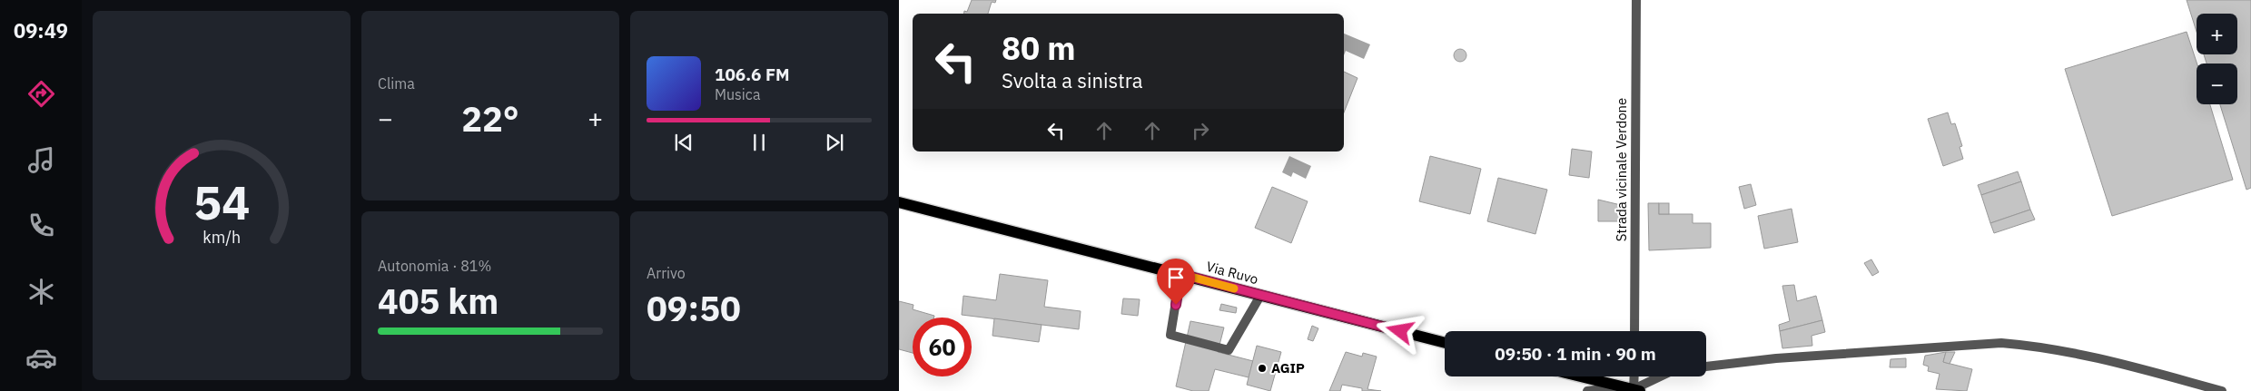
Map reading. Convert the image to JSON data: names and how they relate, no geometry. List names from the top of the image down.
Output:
{
  "streets": {
    "main road": ["Via Ruvo"],
    "street": ["Strada vicinale Verdone"]
  },
  "places": ["AGIP"],
  "page": {
    "tabs": "09:49",
    "tile": [
      "Clima",
      ["Autonomia · 81%", "405 km"],
      ["Arrivo", "09:50"]
    ],
    "map_buttons": ["+", "−"],
    "turn": ["80 m", "Svolta a sinistra"],
    "song": ["106.6 FM", "Musica"],
    "heat": ["−", "22°", "+"],
    "limit": "60",
    "trip": "09:50 · 1 min · 90 m",
    "gauge": ["54", "km/h"]
  }
}
